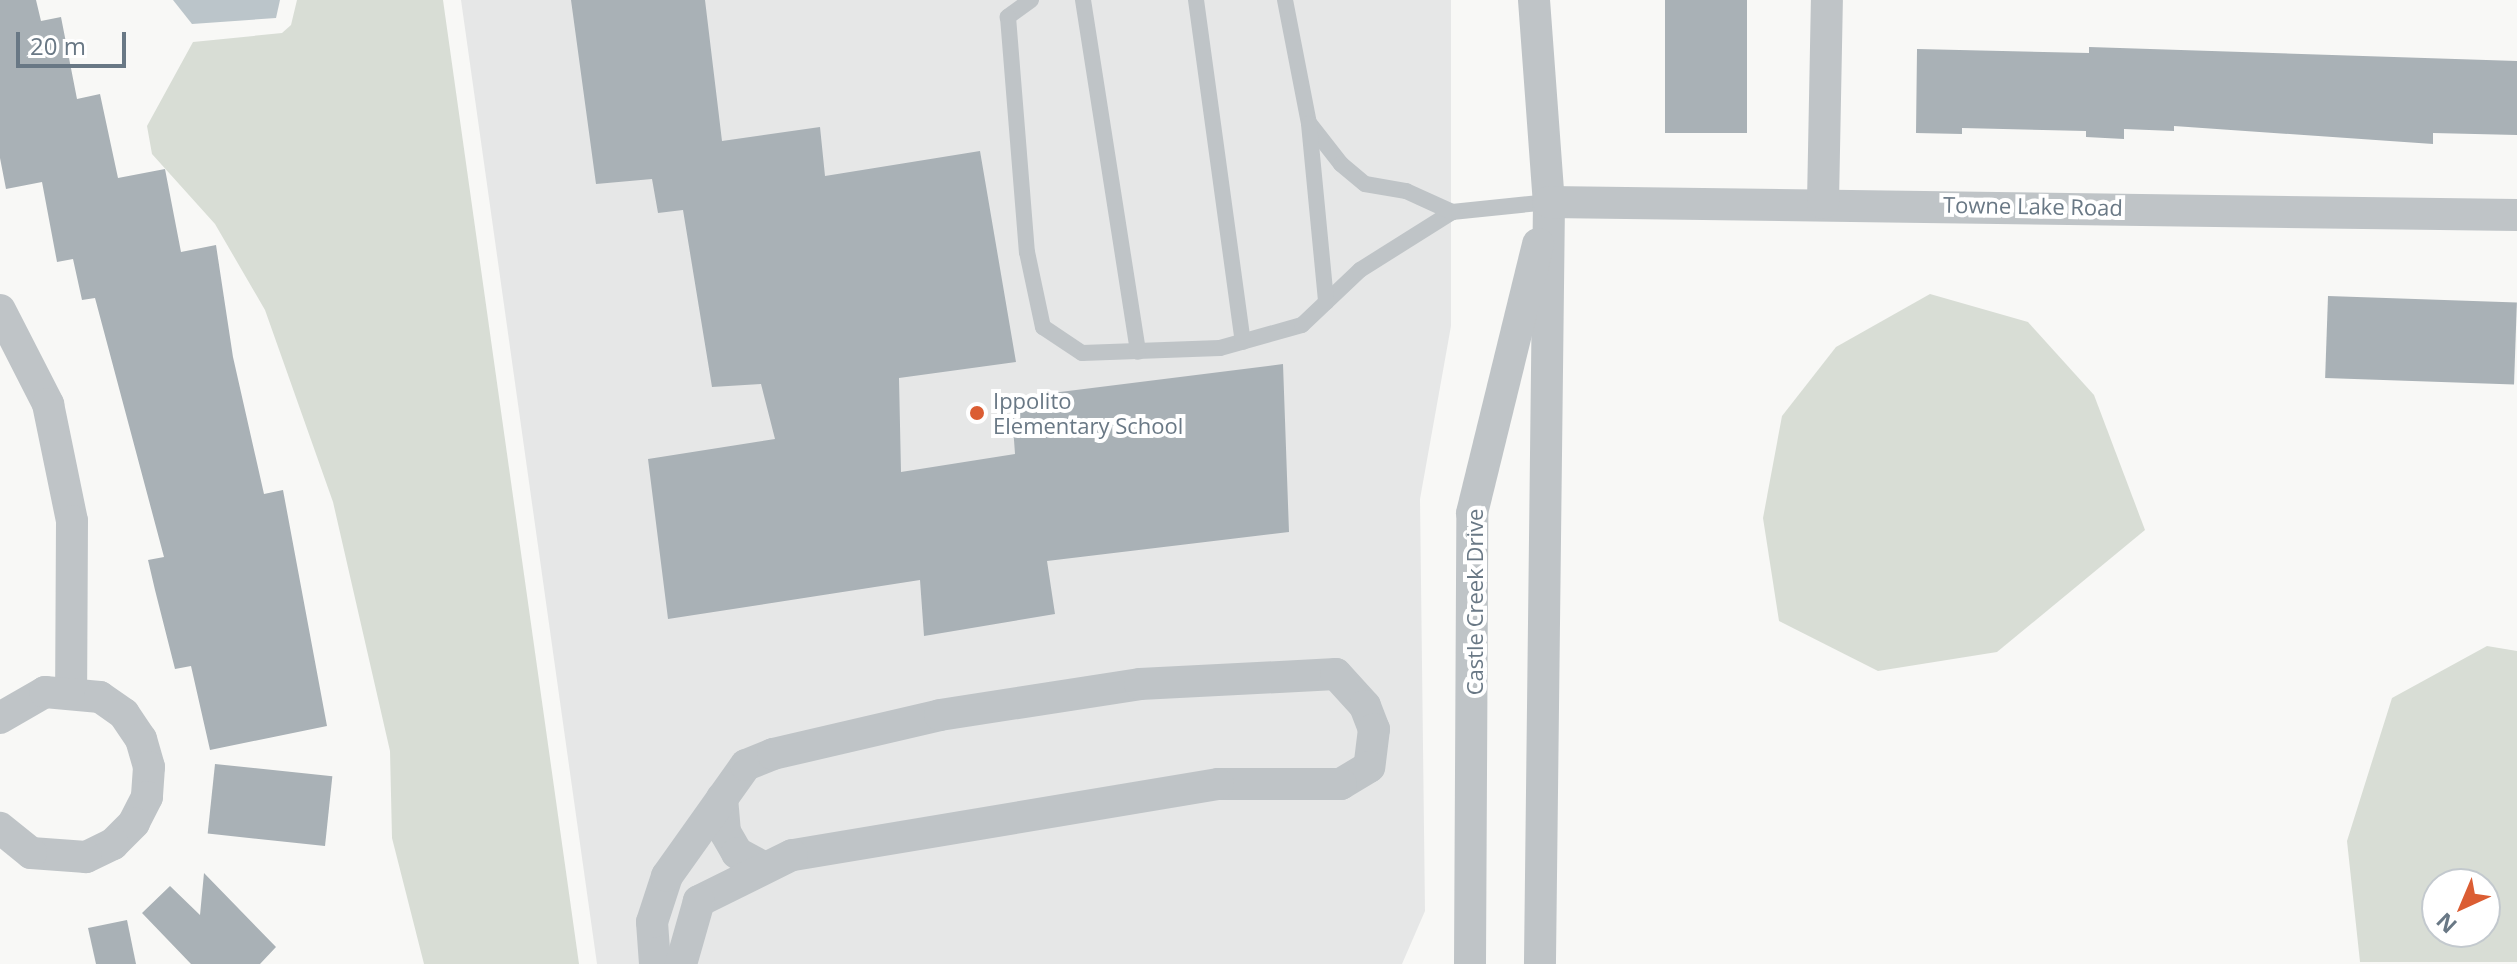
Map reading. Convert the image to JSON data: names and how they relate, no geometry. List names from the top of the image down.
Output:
{
  "streets": {
    "street": ["Towne Lake Road", "Castle Creek Drive"]
  },
  "crossings": [
    ["Towne Lake Road", "Castle Creek Drive"]
  ],
  "places": ["Ippolito Elementary School"],
  "scale_bar": "20 m",
  "north": "bottom left"
}
